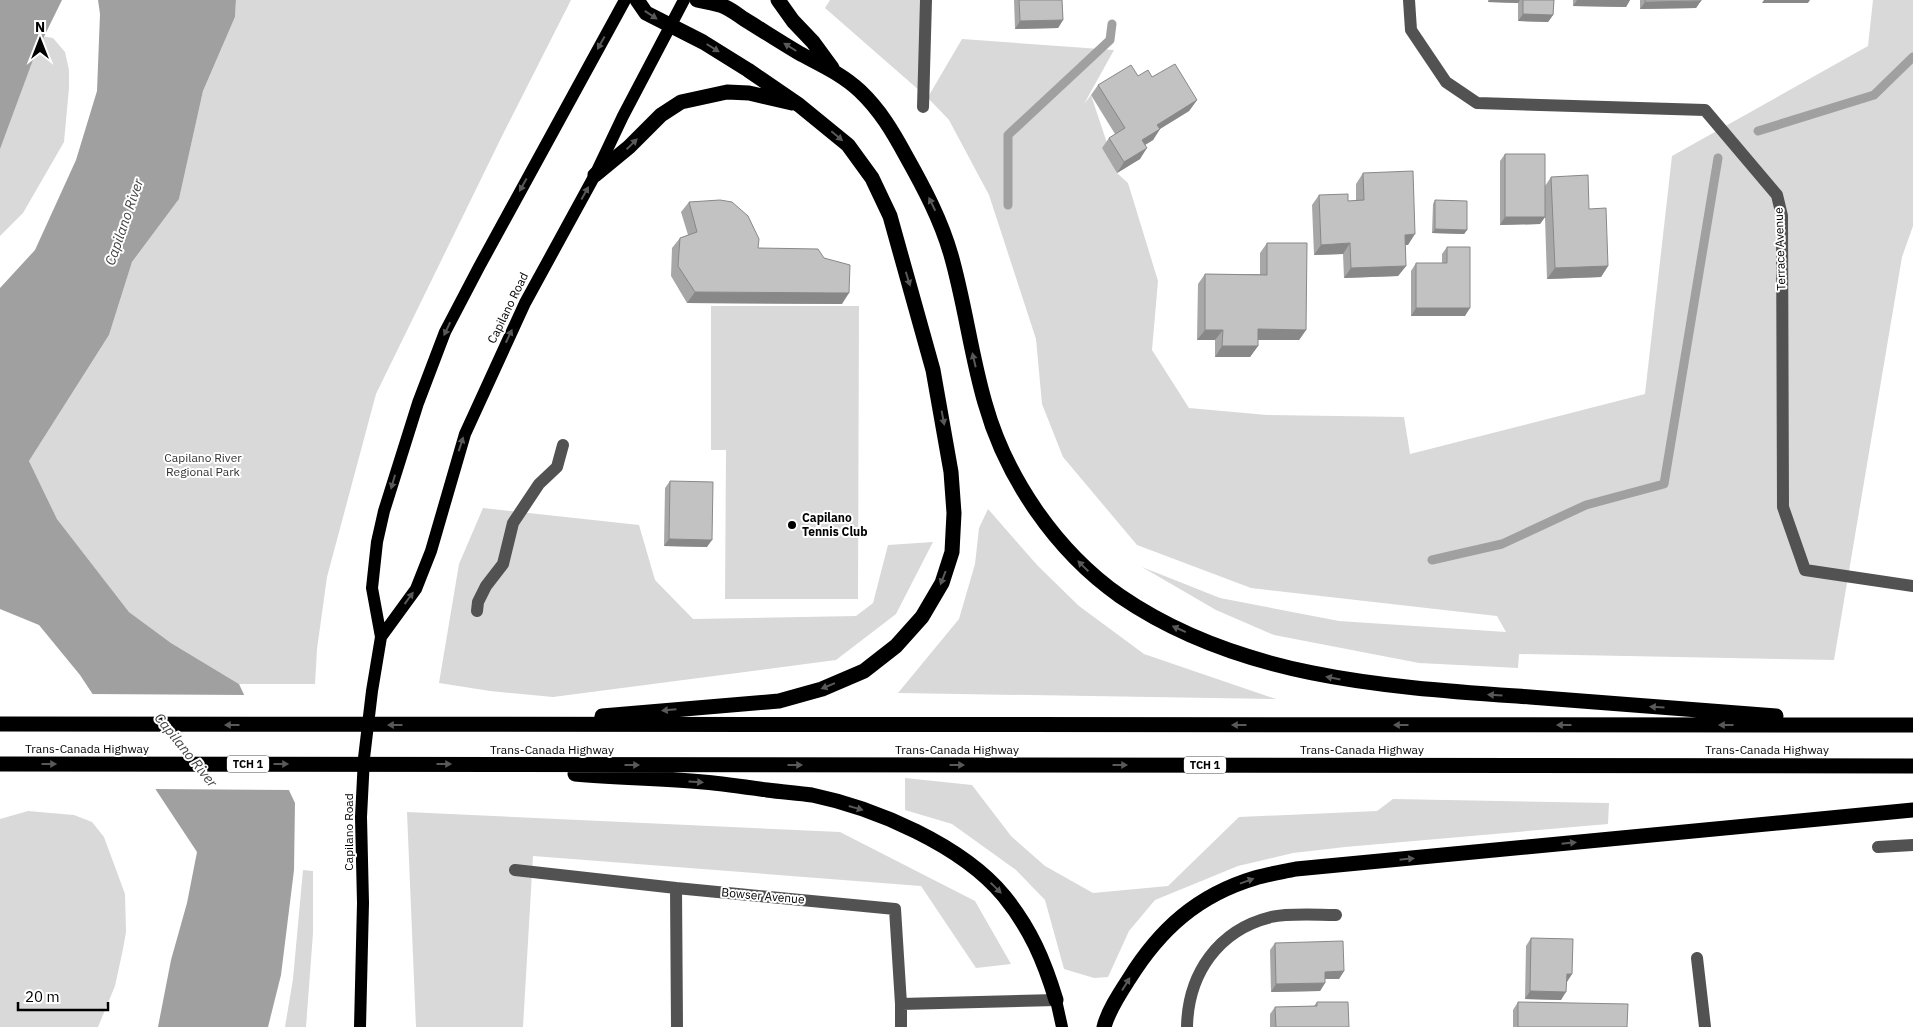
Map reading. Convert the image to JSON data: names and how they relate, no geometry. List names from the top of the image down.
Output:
{
  "streets": {
    "highway": ["Trans-Canada Highway", "TCH 1"],
    "main road": ["Capilano Road"],
    "street": ["Terrace Avenue", "Bowser Avenue"]
  },
  "water": ["Capilano River"],
  "parks": ["Capilano River Regional Park"],
  "places": ["Capilano Tennis Club"],
  "scale_bar": "20 m",
  "north": "top"
}
